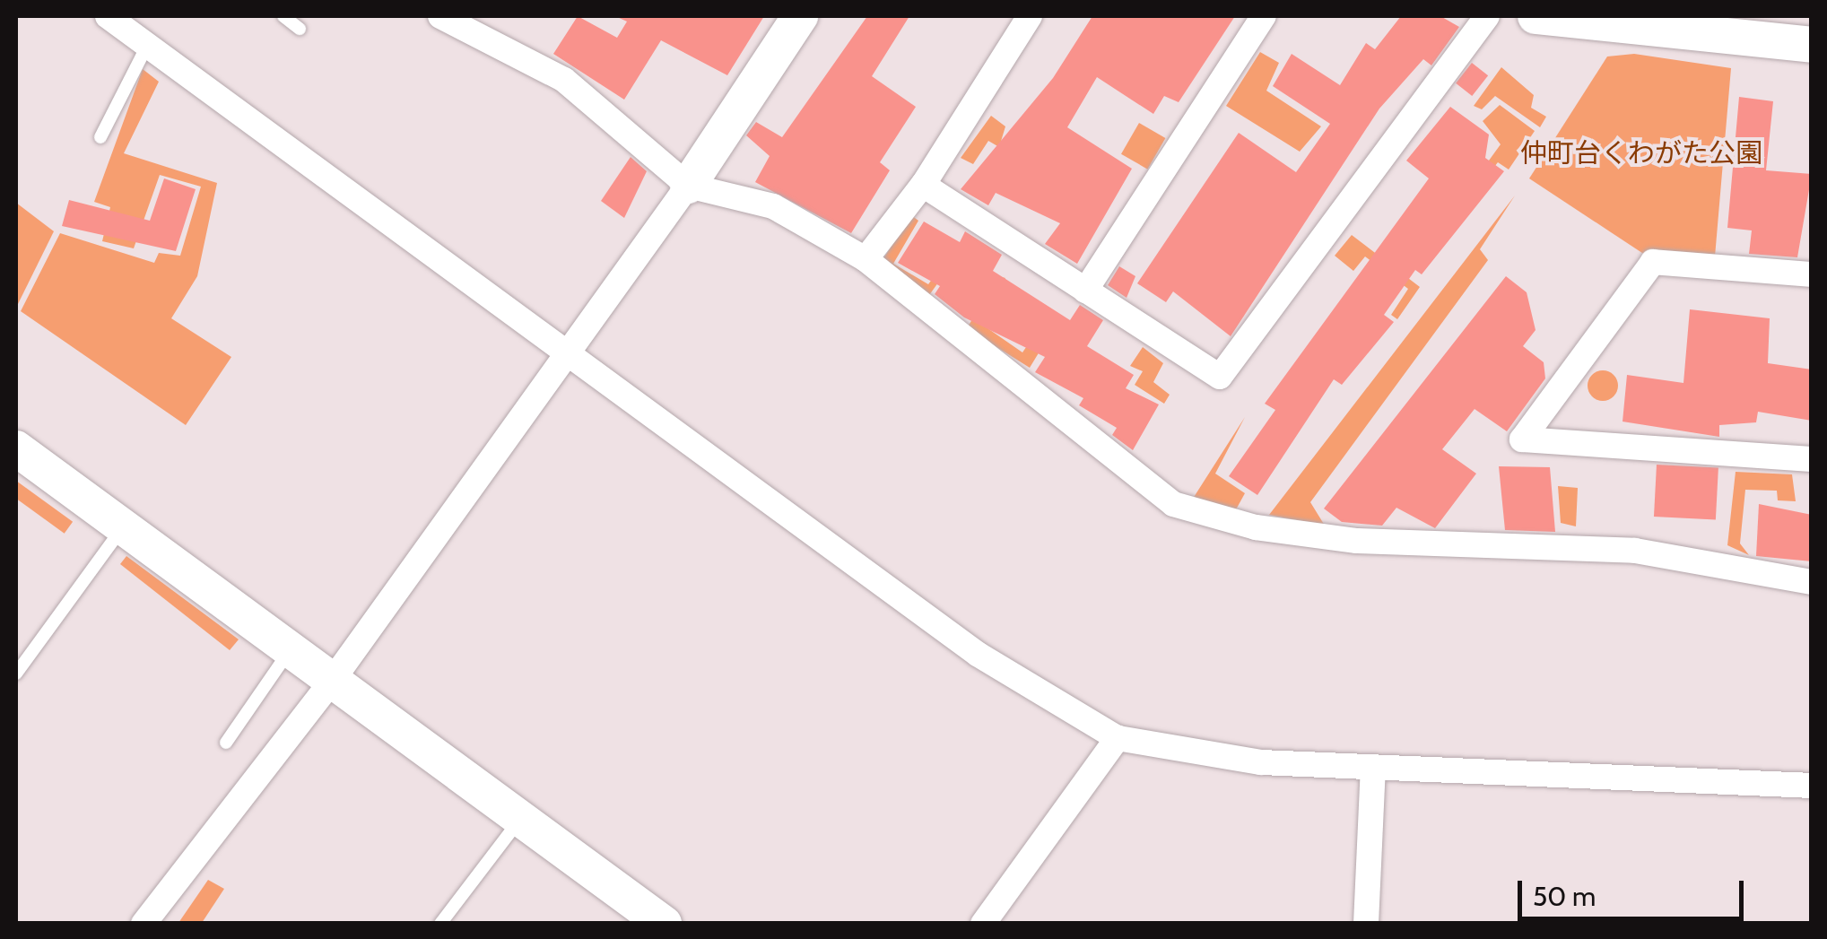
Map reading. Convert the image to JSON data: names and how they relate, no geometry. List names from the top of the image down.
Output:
{
  "parks": ["仲町台くわがた公園"],
  "scale_bar": "50 m"
}
